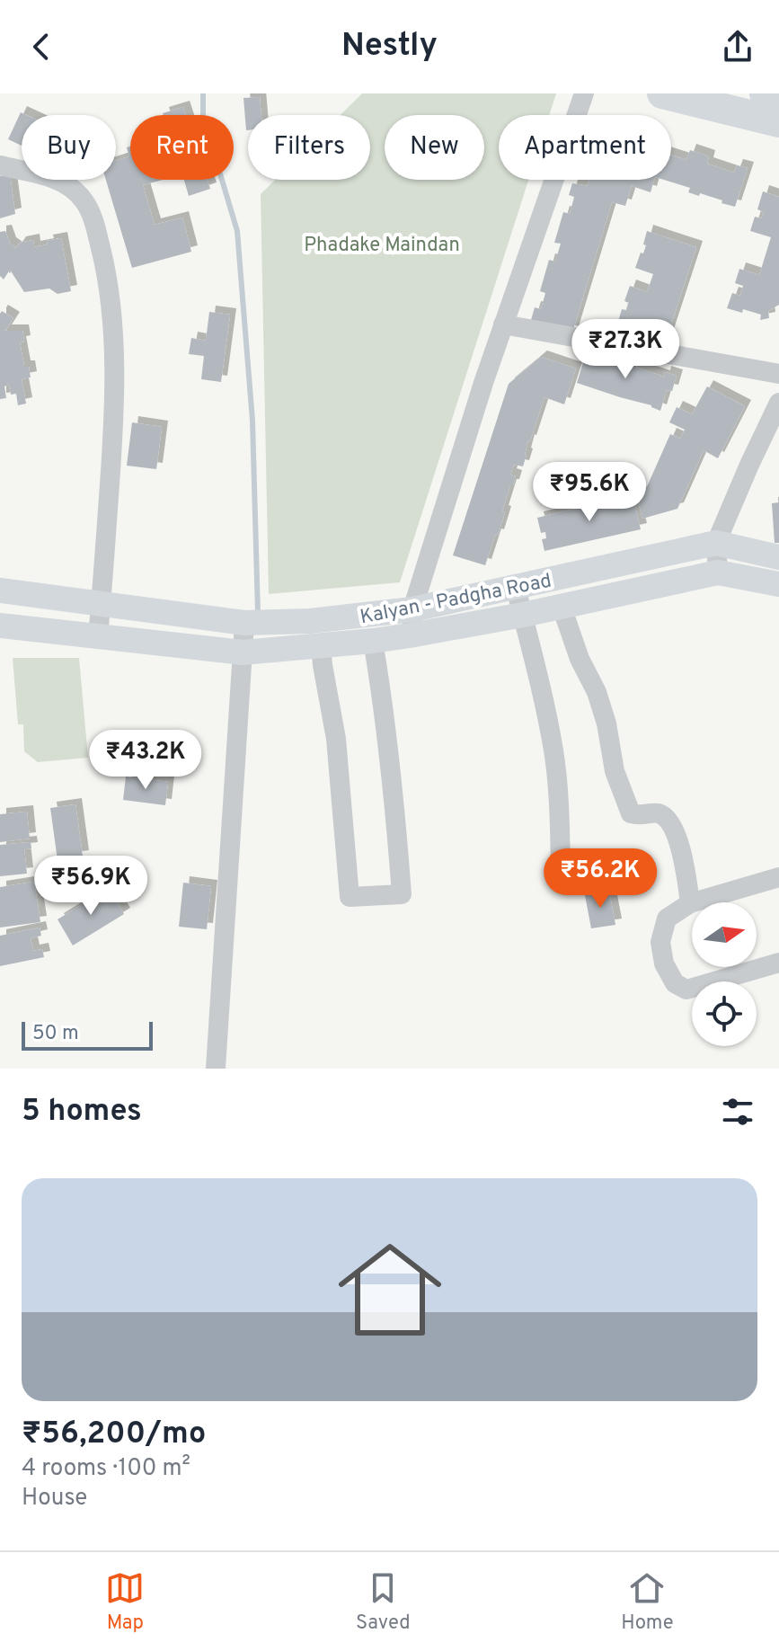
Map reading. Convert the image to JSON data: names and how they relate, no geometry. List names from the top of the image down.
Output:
{
  "streets": {
    "main road": ["Kalyan - Padgha Road"]
  },
  "parks": ["Phadake Maindan"],
  "scale_bar": "50 m",
  "north": "right",
  "page": {
    "header": "Nestly",
    "chip": [
      "Buy",
      "Rent",
      "Filters",
      "New",
      "Apartment"
    ],
    "price": [
      "₹27.3K",
      "₹95.6K",
      "₹43.2K",
      "₹56.2K",
      "₹56.9K"
    ],
    "scale": "50 m",
    "heading": "5 homes",
    "list": [
      {
        "name": "₹56,200/mo",
        "note": "4 rooms · 100 m² · House"
      }
    ],
    "tabs": ["Map", "Saved", "Home"]
  }
}
